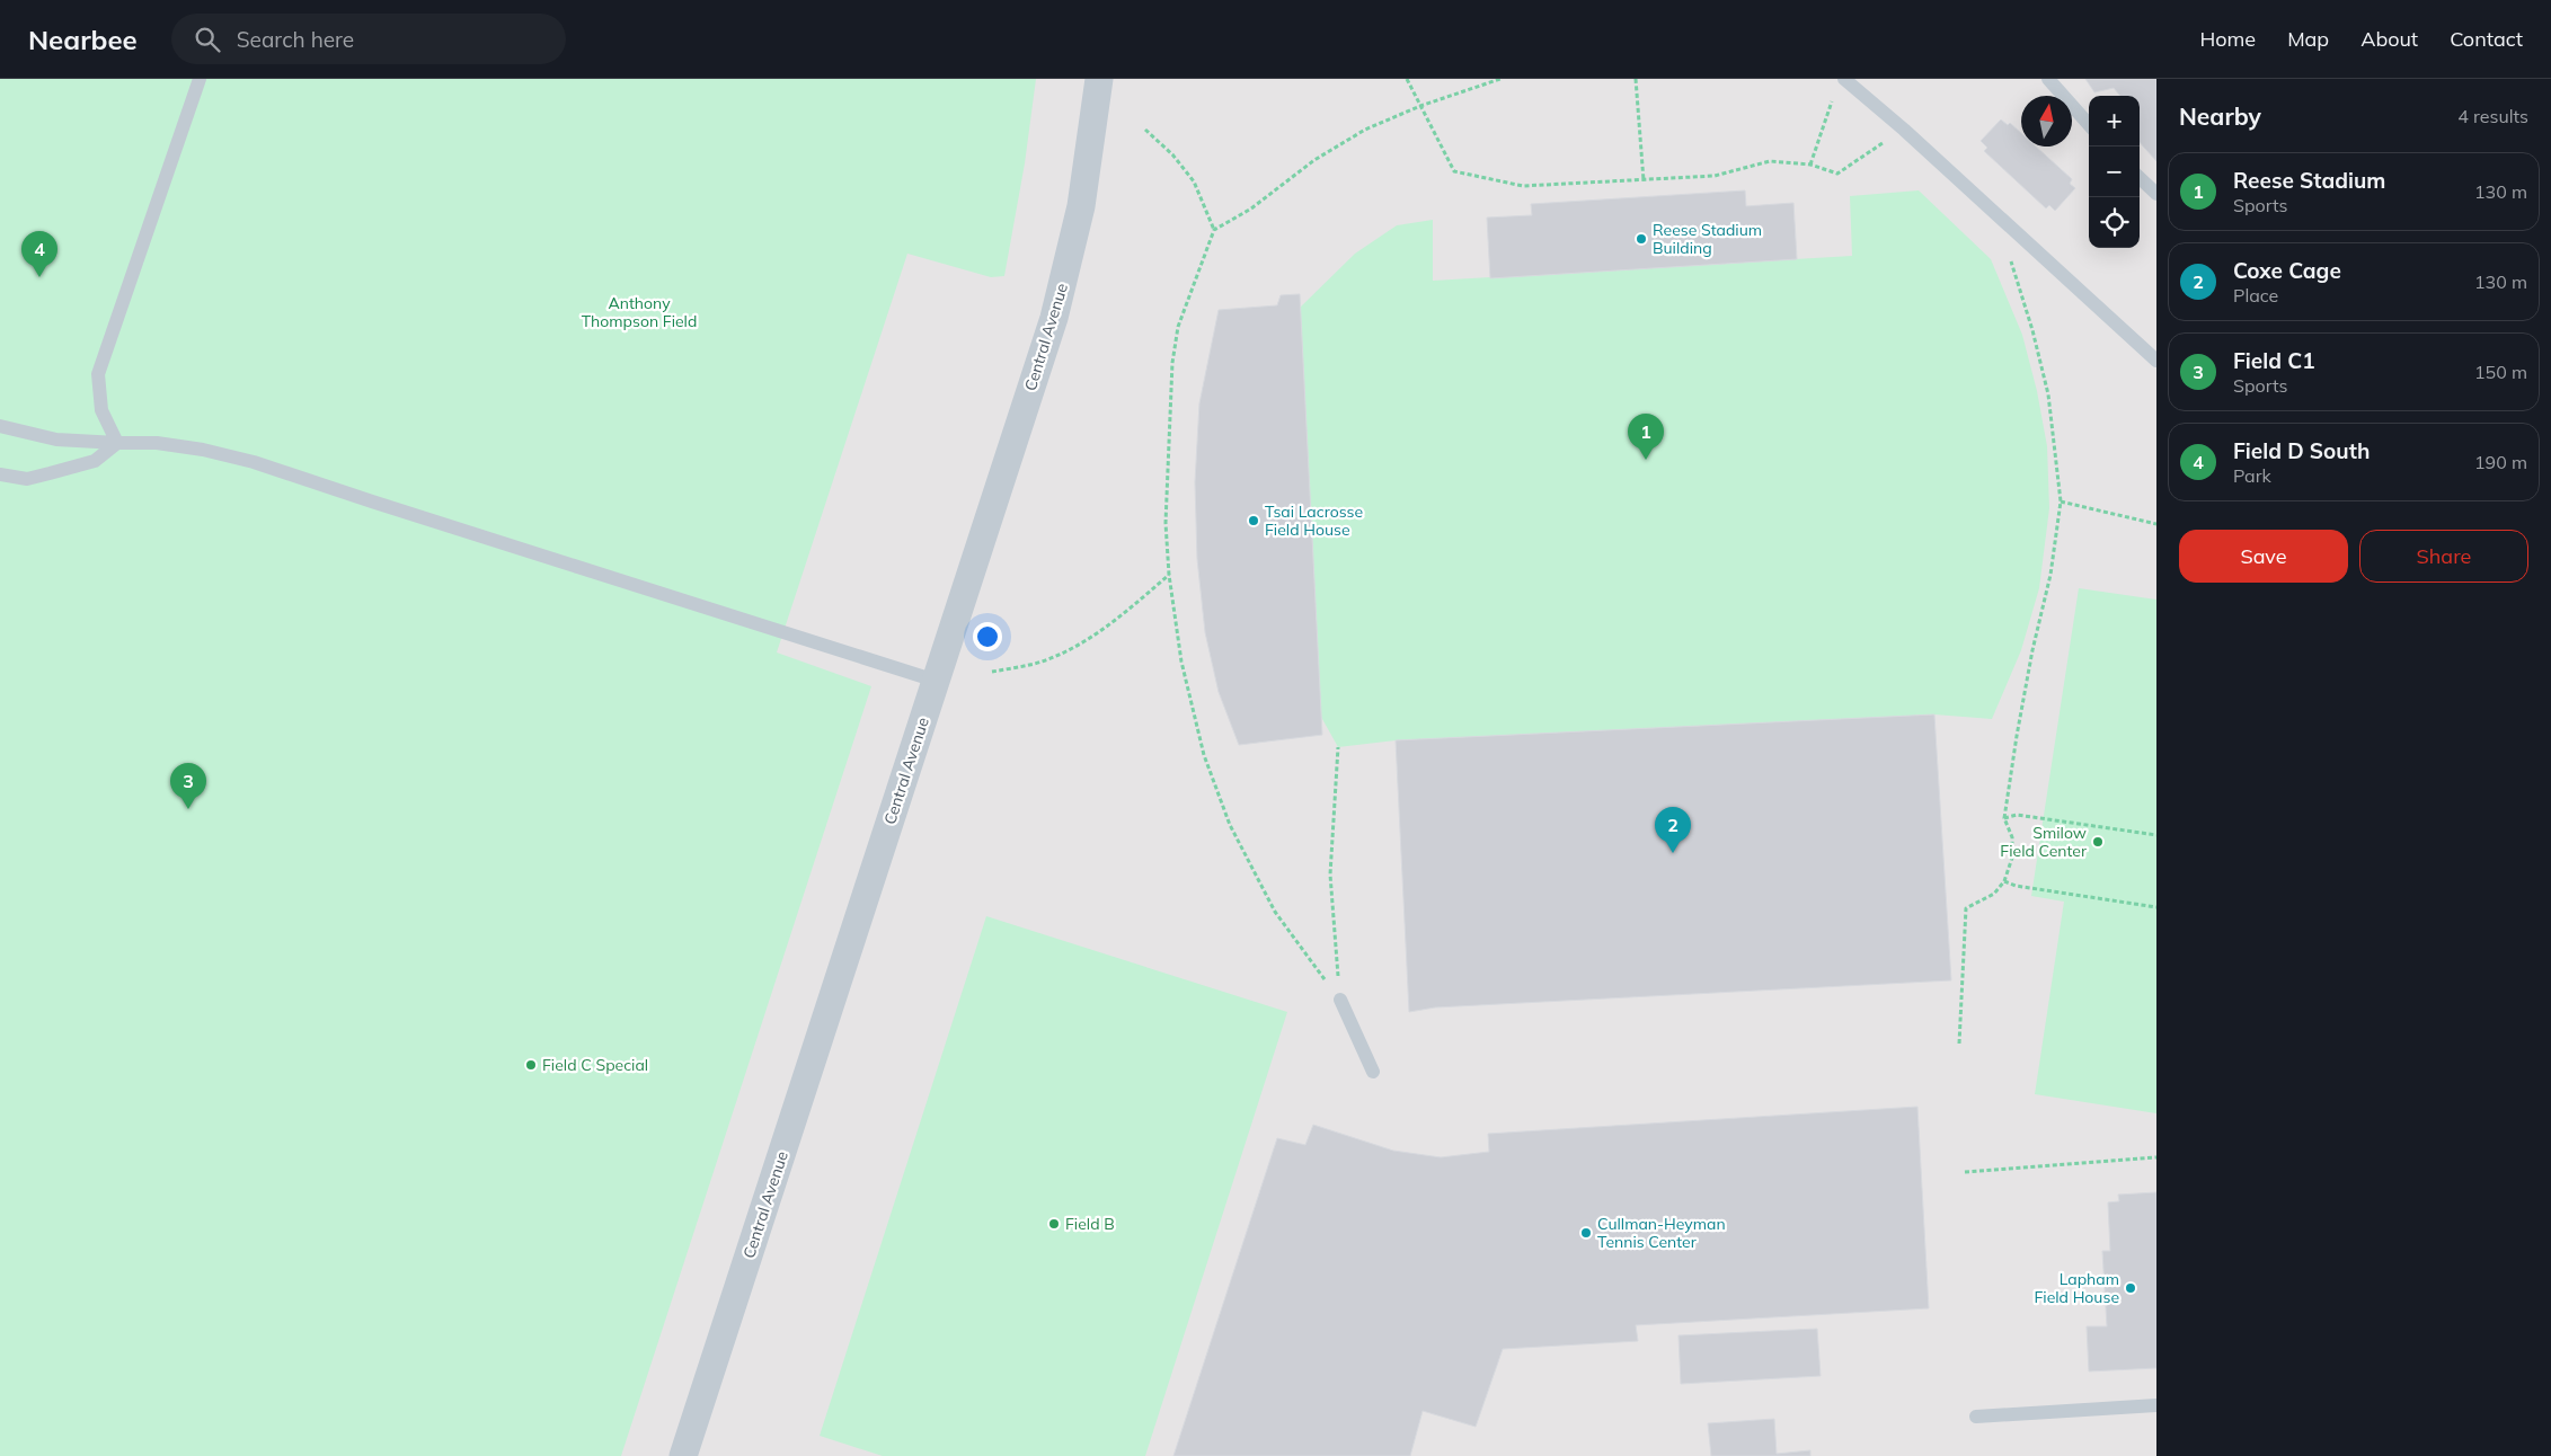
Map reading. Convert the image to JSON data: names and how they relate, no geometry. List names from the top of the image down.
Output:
{
  "streets": {
    "street": ["Central Avenue"]
  },
  "parks": ["Anthony Thompson Field"],
  "places": [
    "Reese Stadium Building",
    "Tsai Lacrosse Field House",
    "Smilow Field Center",
    "Field C Special",
    "Field B",
    "Cullman-Heyman Tennis Center",
    "Lapham Field House"
  ],
  "north": "top",
  "page": {
    "header": "Nearbee",
    "search": "Search here",
    "nav": [
      "Home",
      "Map",
      "About",
      "Contact"
    ],
    "heading": ["Nearby", "4 results"],
    "map_buttons": ["+", "−"],
    "list": [
      {
        "mark": "1",
        "name": "Reese Stadium",
        "note": "Sports",
        "value": "130 m"
      },
      {
        "mark": "2",
        "name": "Coxe Cage",
        "note": "Place",
        "value": "130 m"
      },
      {
        "mark": "3",
        "name": "Field C1",
        "note": "Sports",
        "value": "150 m"
      },
      {
        "mark": "4",
        "name": "Field D South",
        "note": "Park",
        "value": "190 m"
      }
    ],
    "pins": [
      "4",
      "1",
      "3",
      "2"
    ],
    "buttons": ["Save", "Share"]
  }
}
